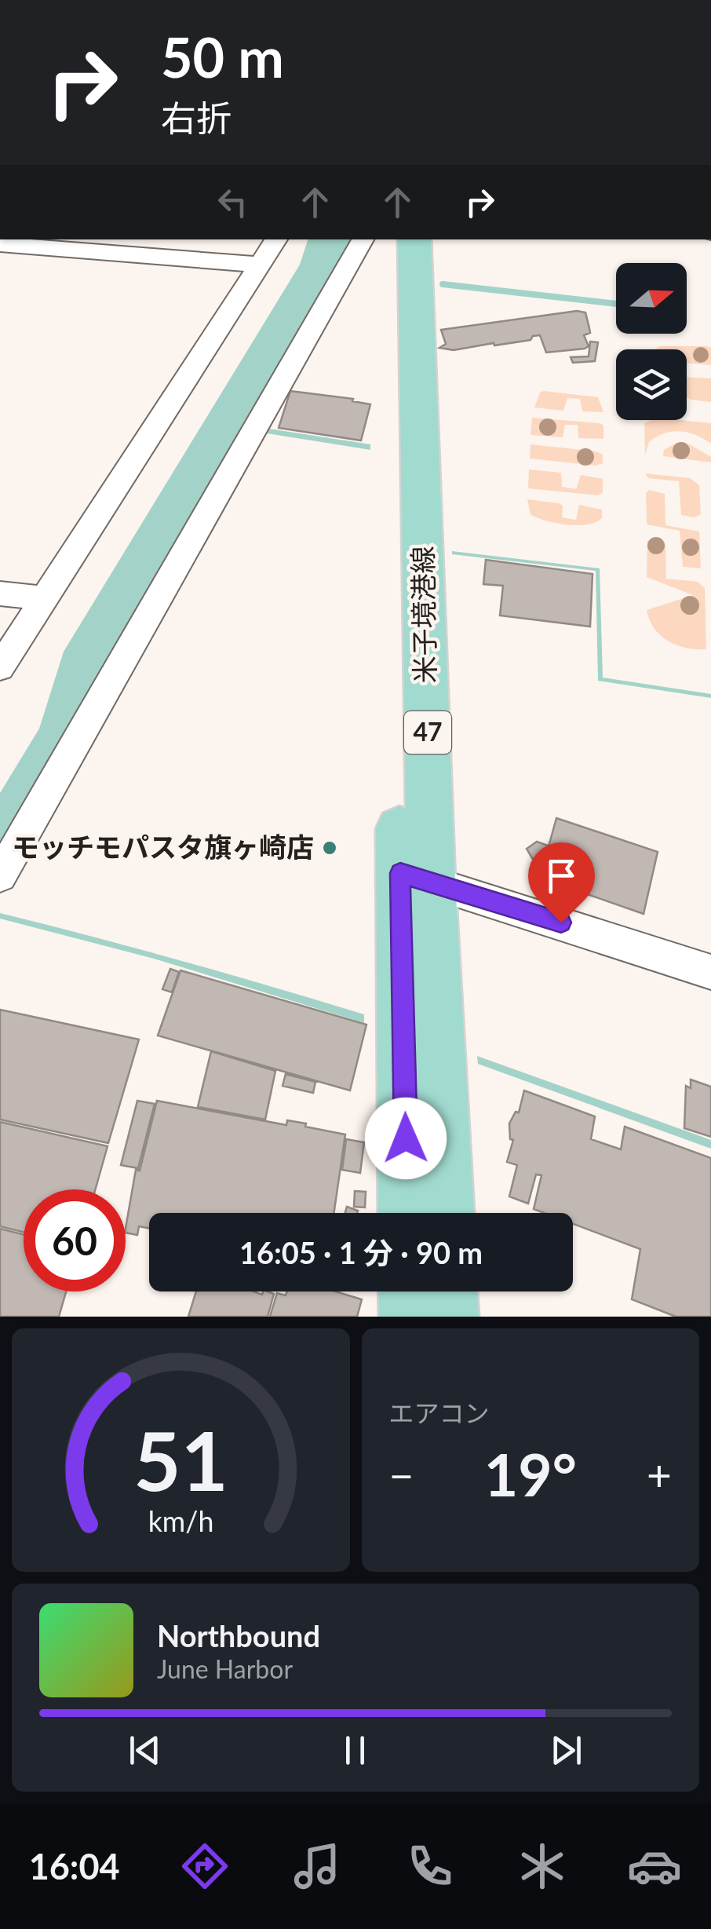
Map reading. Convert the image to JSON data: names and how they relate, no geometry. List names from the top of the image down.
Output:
{
  "streets": {
    "main road": ["米子境港線", "47"]
  },
  "places": ["モッチモパスタ旗ヶ崎店"],
  "north": "right",
  "page": {
    "turn": ["50 m", "右折"],
    "limit": "60",
    "trip": "16:05 · 1 分 · 90 m",
    "tile": "エアコン",
    "heat": ["−", "19°", "+"],
    "song": ["Northbound", "June Harbor"],
    "tabs": "16:04",
    "gauge": ["51", "km/h"]
  }
}
